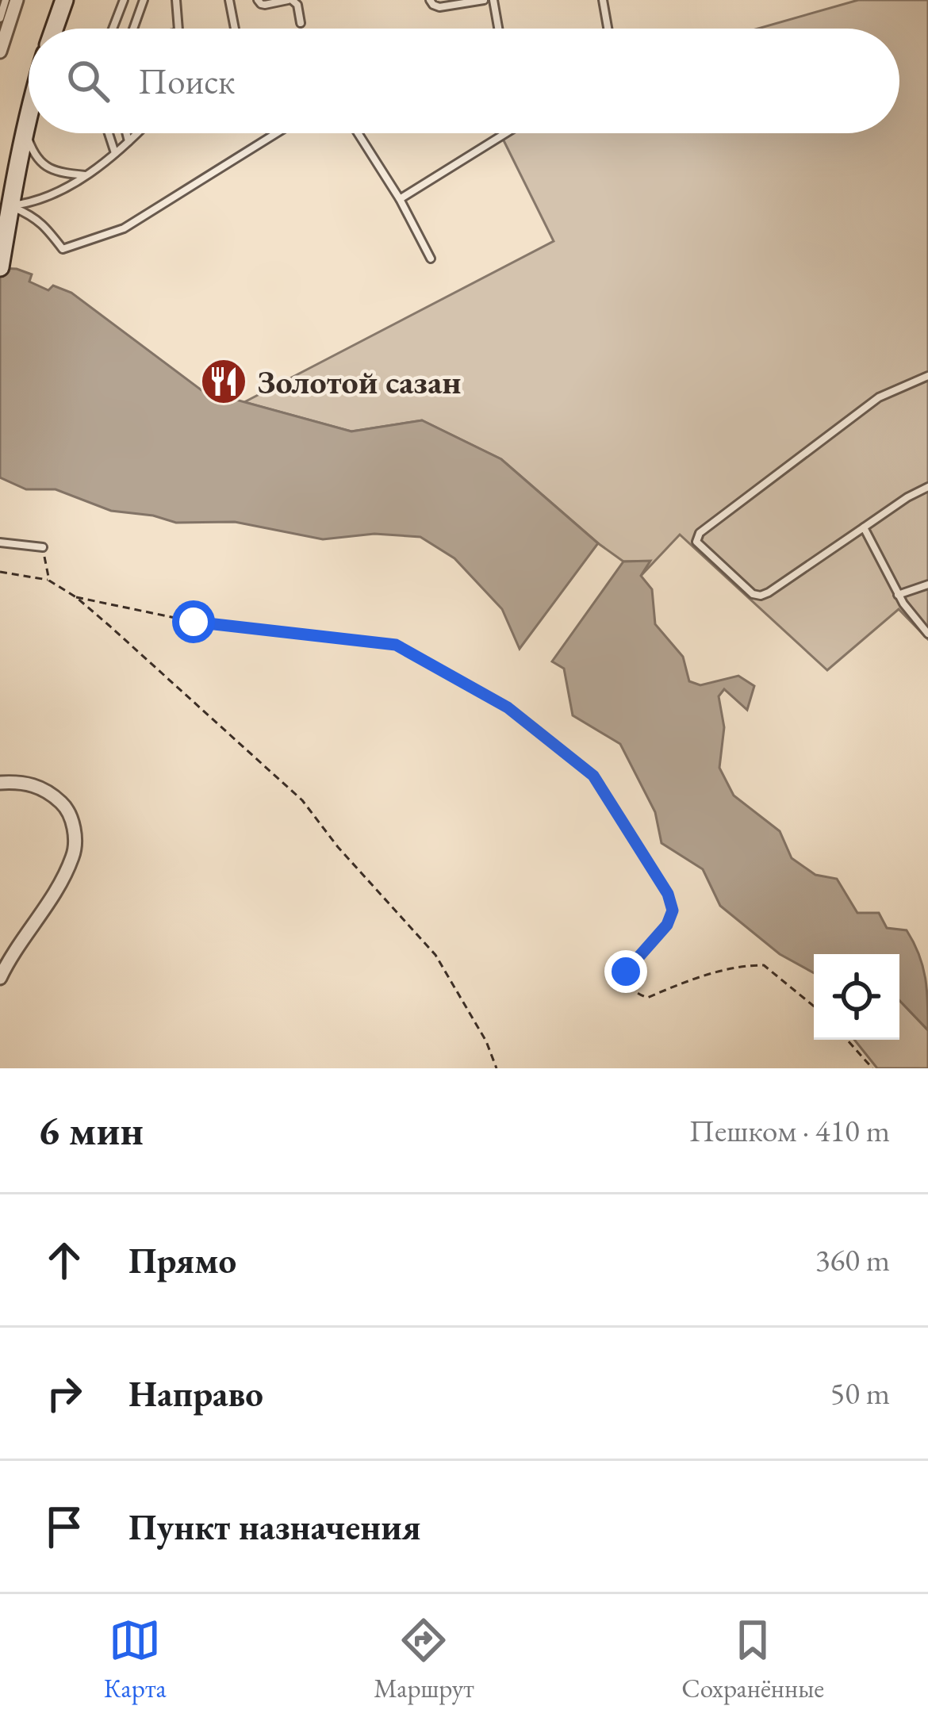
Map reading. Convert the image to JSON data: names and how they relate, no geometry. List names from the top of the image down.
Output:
{
  "places": {
    "restaurant": ["Золотой сазан"]
  },
  "page": {
    "search": "Поиск",
    "heading": ["6 мин", "Пешком · 410 m"],
    "list": [
      ["Прямо", "360 m"],
      ["Направо", "50 m"],
      "Пункт назначения"
    ],
    "nav": ["Карта", "Маршрут", "Сохранённые"]
  }
}
